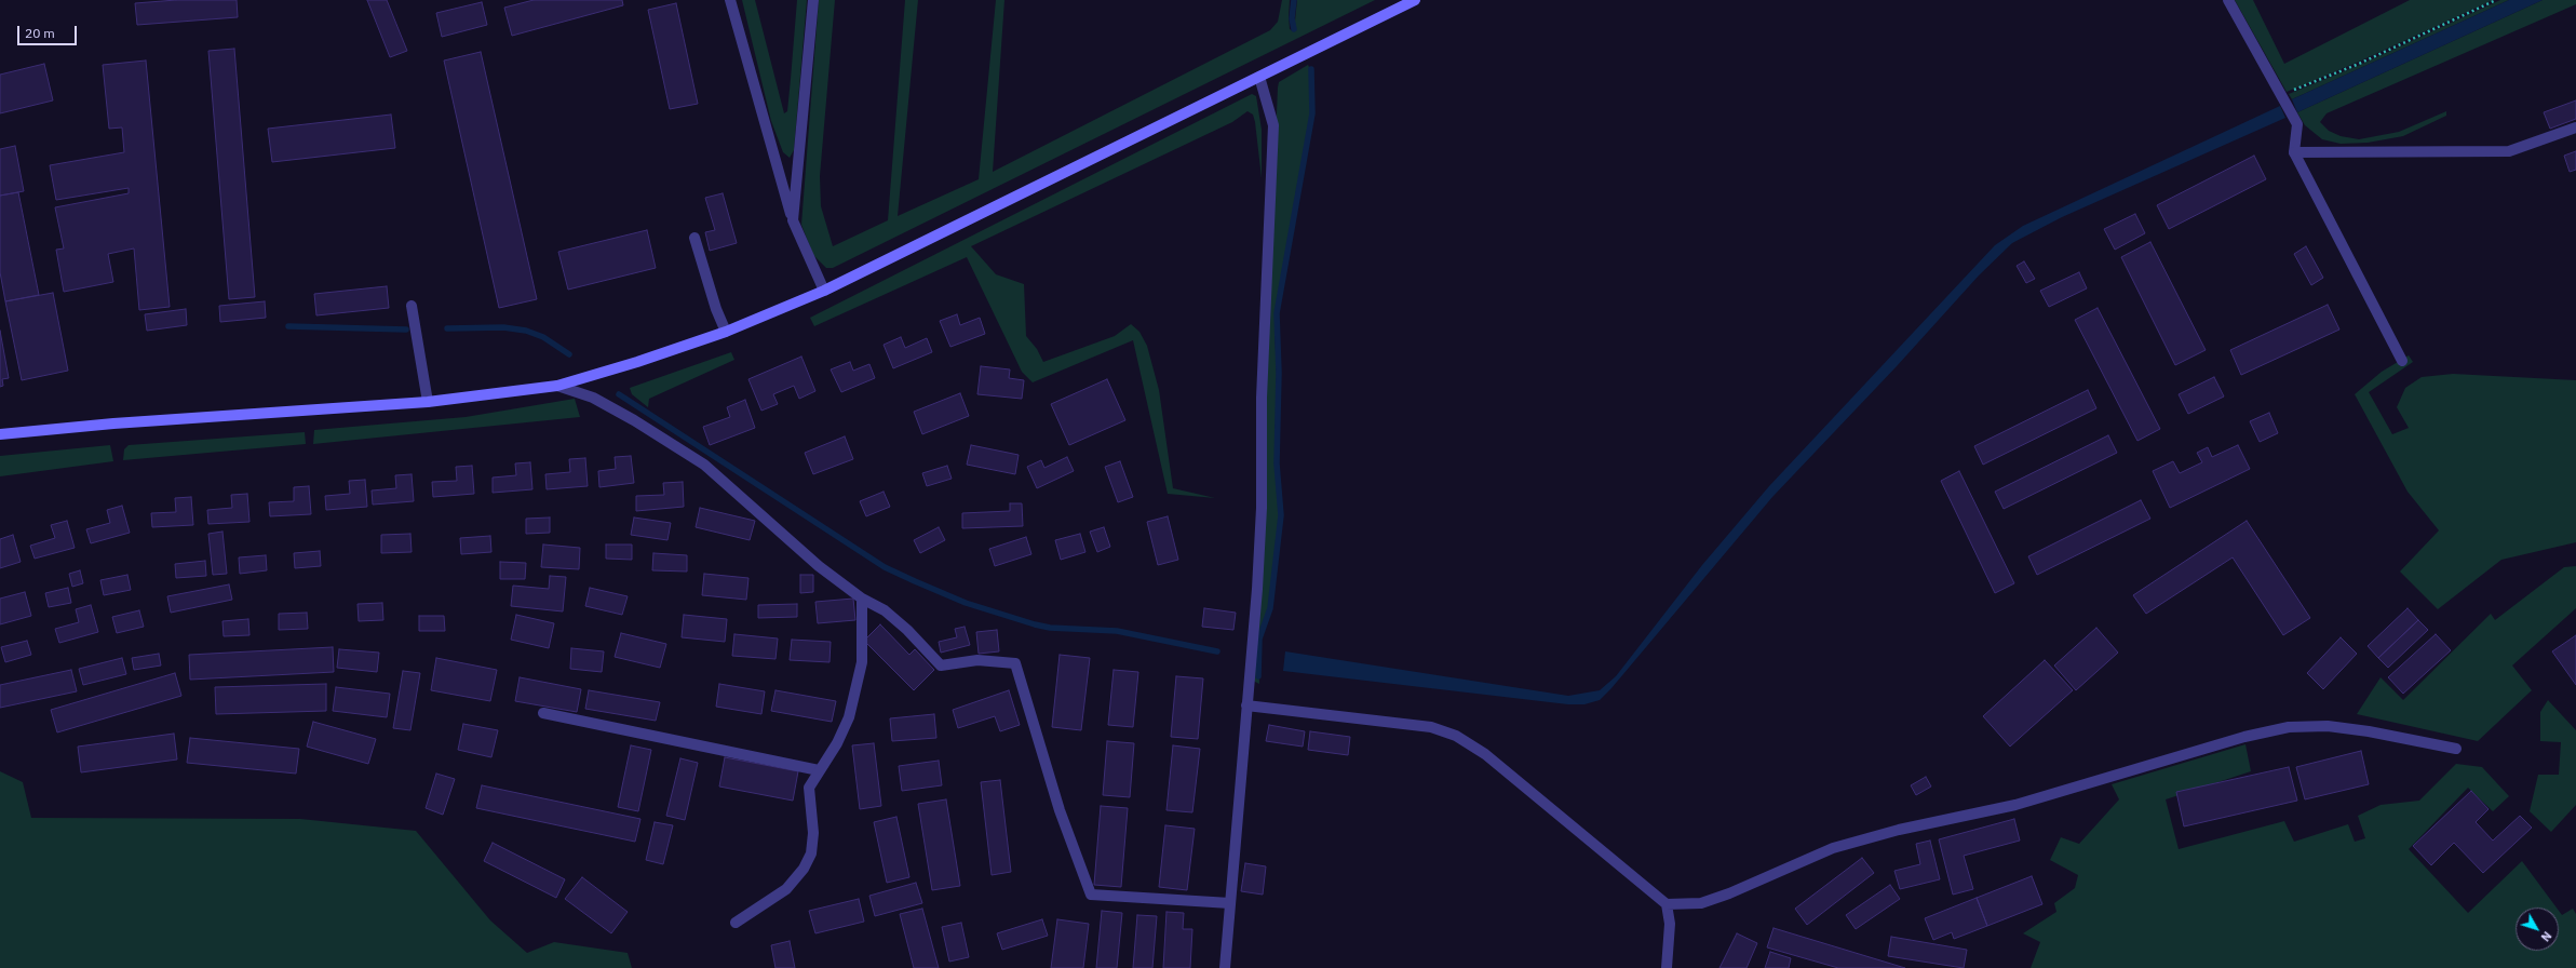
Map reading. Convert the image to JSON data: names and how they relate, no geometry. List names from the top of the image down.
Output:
{
  "scale_bar": "20 m",
  "north": "bottom right"
}
